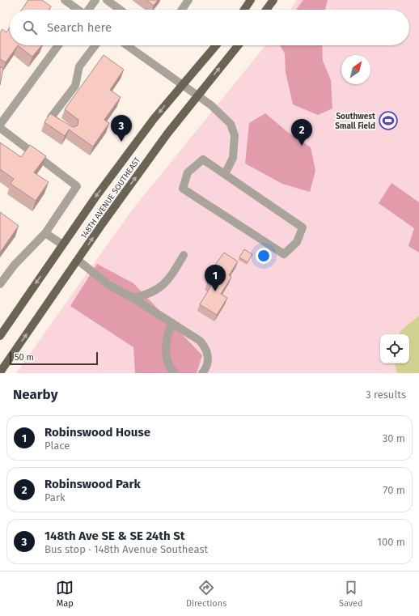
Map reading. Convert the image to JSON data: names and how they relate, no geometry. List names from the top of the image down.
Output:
{
  "streets": {
    "main road": ["148TH AVENUE SOUTHEAST"]
  },
  "places": {
    "sports": ["Southwest Small Field"]
  },
  "scale_bar": "50 m",
  "north": "top right",
  "page": {
    "search": "Search here",
    "pins": ["3", "2", "1"],
    "scale": "50 m",
    "heading": ["Nearby", "3 results"],
    "list": [
      {
        "mark": "1",
        "name": "Robinswood House",
        "note": "Place",
        "value": "30 m"
      },
      {
        "mark": "2",
        "name": "Robinswood Park",
        "note": "Park",
        "value": "70 m"
      },
      {
        "mark": "3",
        "name": "148th Ave SE & SE 24th St",
        "note": "Bus stop · 148th Avenue Southeast",
        "value": "100 m"
      }
    ],
    "nav": ["Map", "Directions", "Saved"]
  }
}
